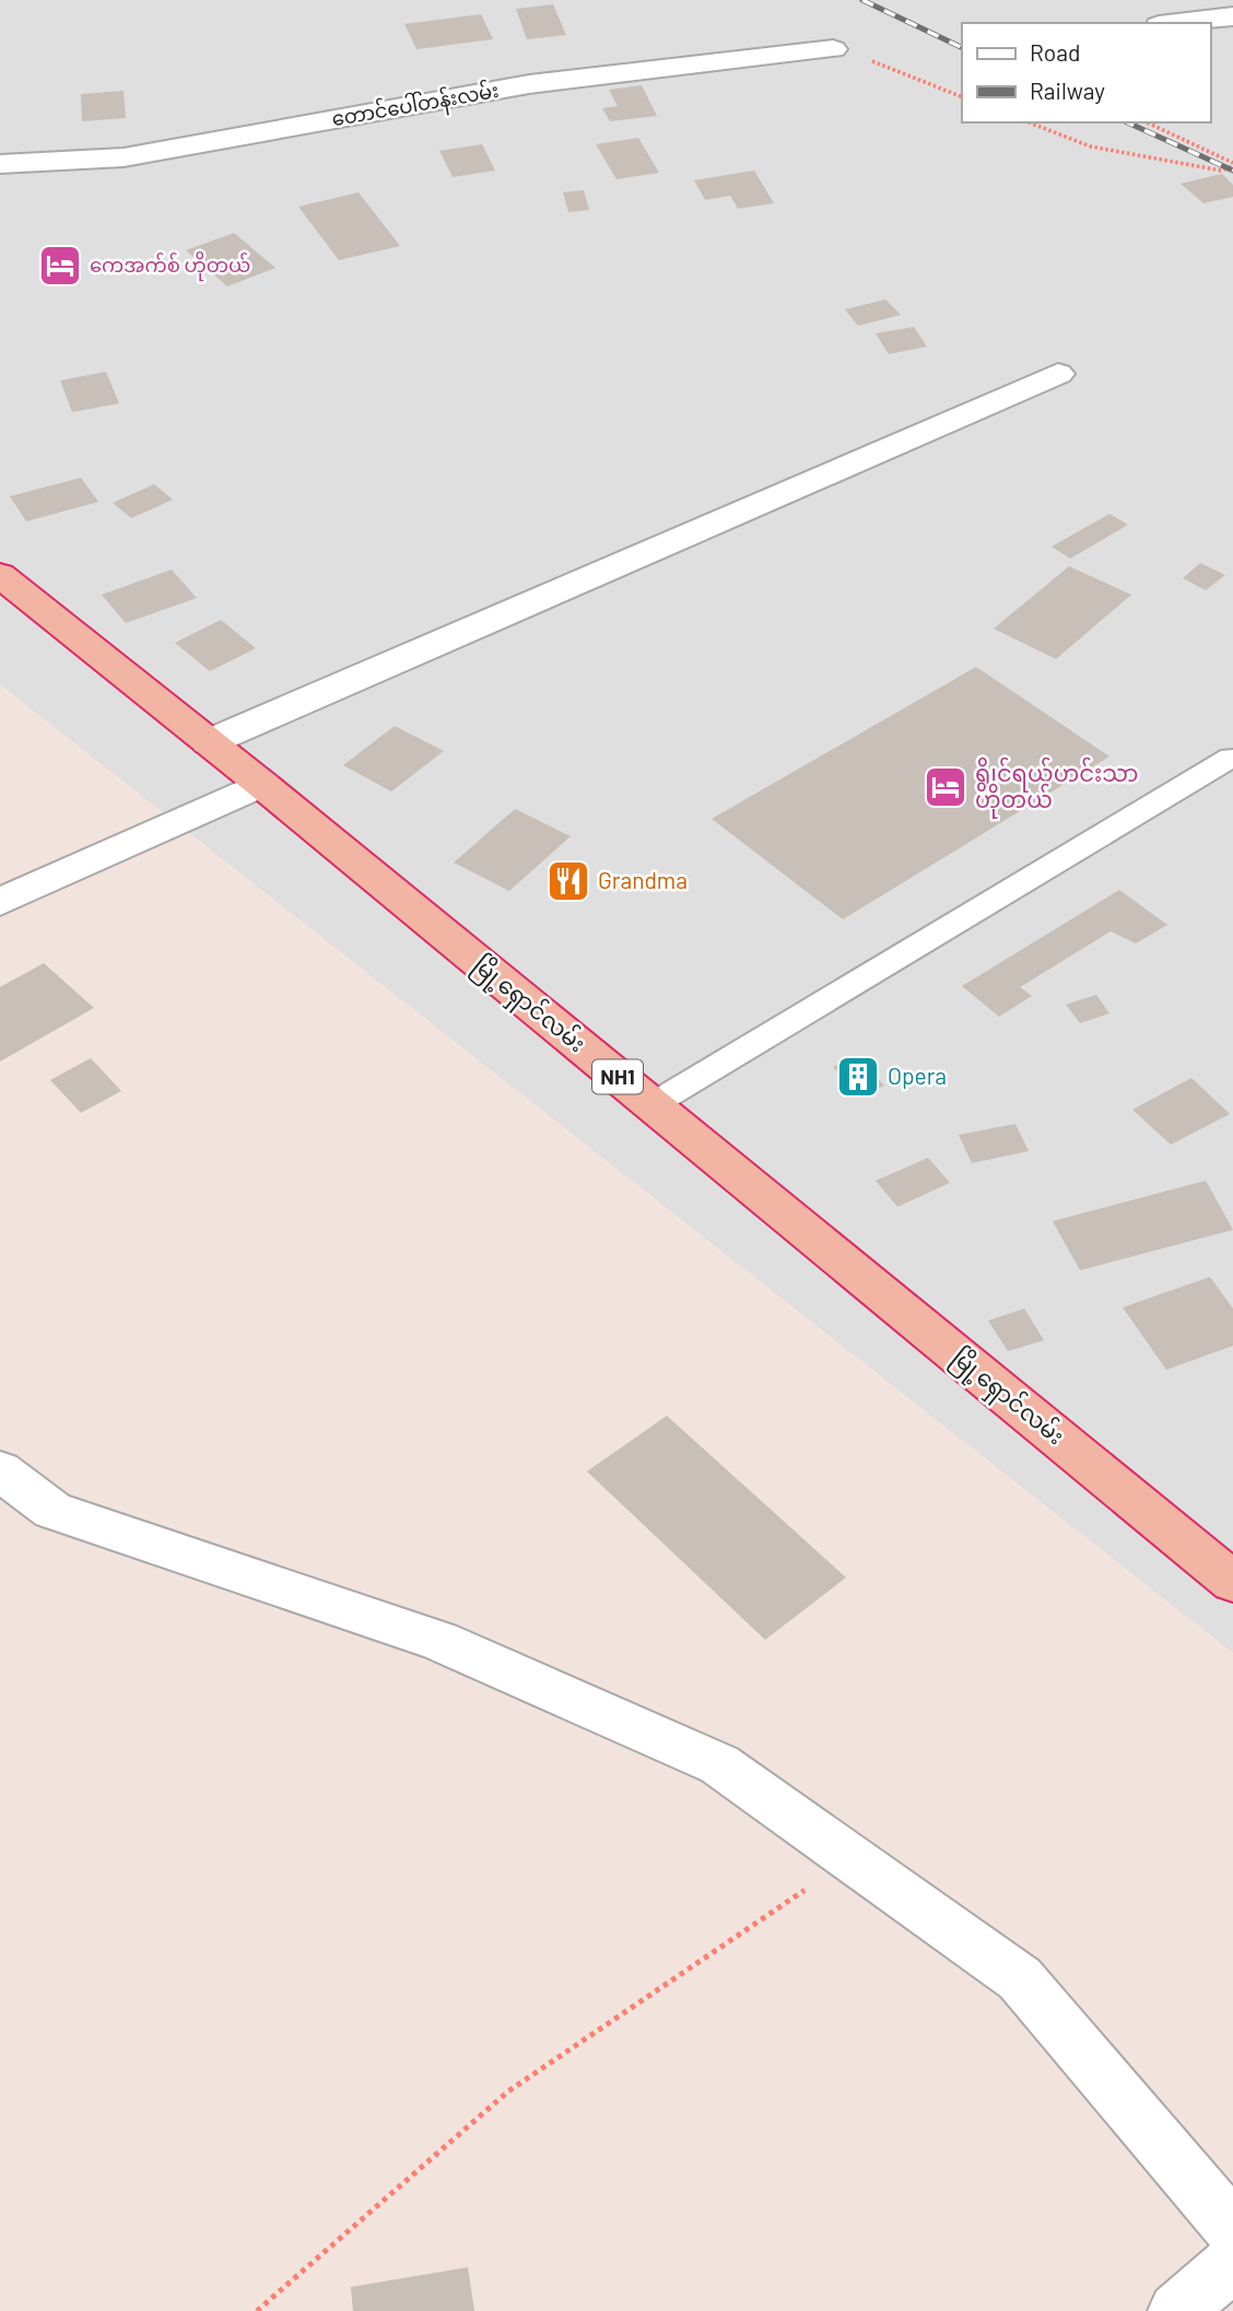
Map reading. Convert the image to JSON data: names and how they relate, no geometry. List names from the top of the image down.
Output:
{
  "streets": {
    "highway": ["မြို့ရှောင်လမ်း", "NH1"],
    "street": ["တောင်ပေါ်တန်းလမ်း"]
  },
  "places": {
    "hotel": ["ကေအက်စ် ဟိုတယ်", "ရွိုင်ရယ်ဟင်းသာ ဟိုတယ်"],
    "restaurant": ["Grandma"],
    "building": ["Opera"]
  },
  "legend": ["Road", "Railway"]
}
